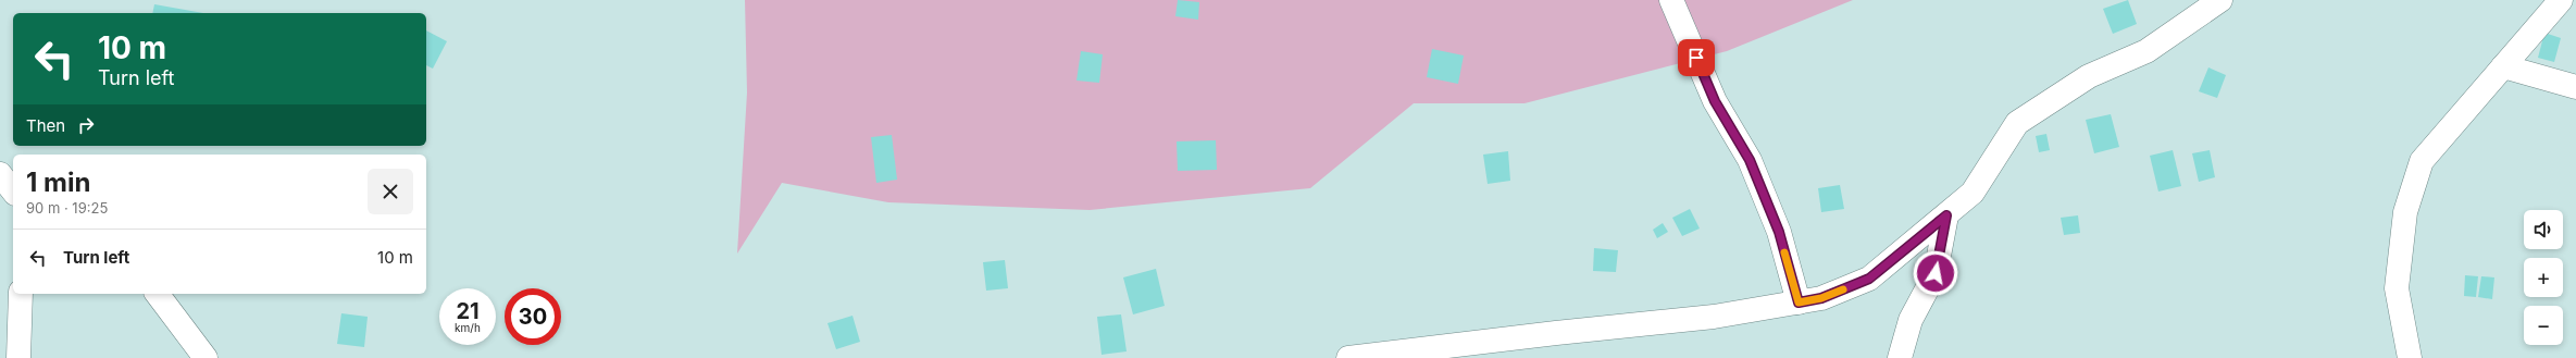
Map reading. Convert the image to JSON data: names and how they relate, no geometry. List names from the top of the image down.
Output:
{
  "page": {
    "turn": ["10 m", "Turn left"],
    "then": "Then",
    "heading": ["1 min", "90 m · 19:25"],
    "map_buttons": ["+", "−"],
    "list": [
      {
        "name": "Turn left",
        "value": "10 m"
      }
    ],
    "speed": "21 km/h",
    "limit": "30"
  }
}
